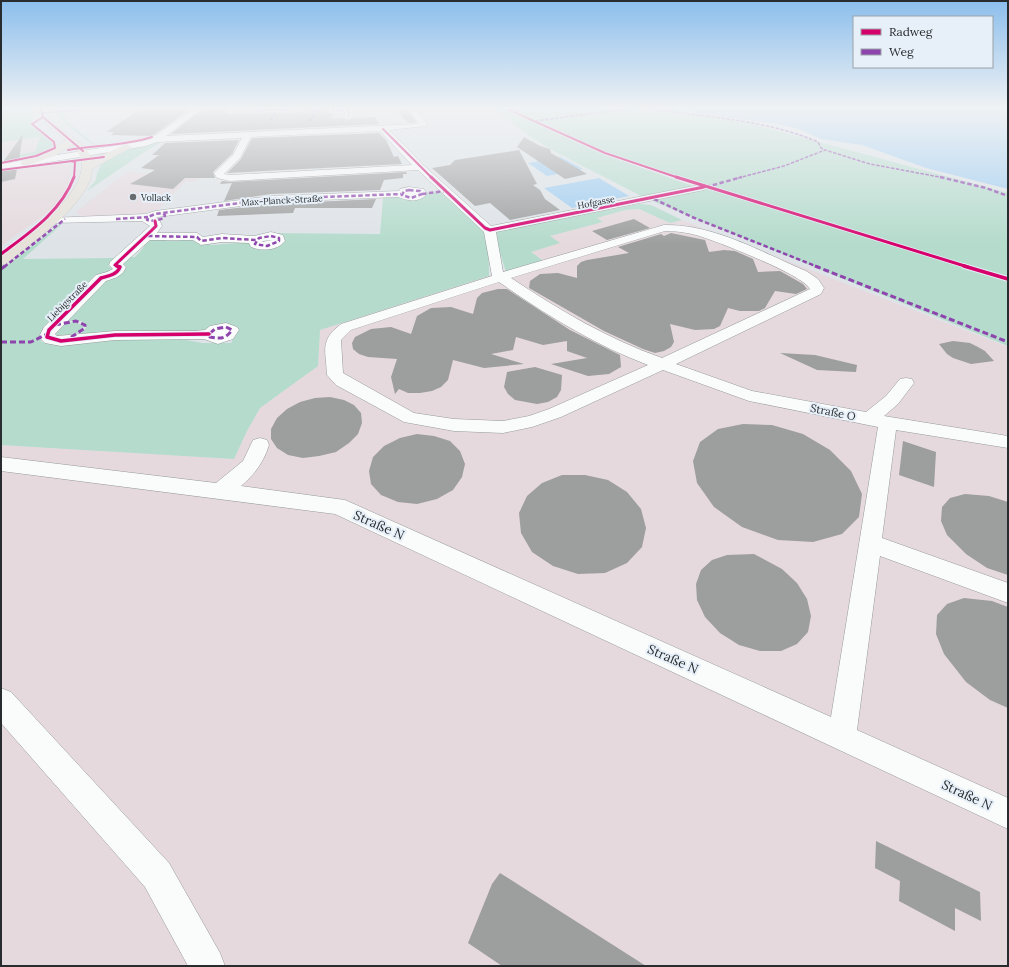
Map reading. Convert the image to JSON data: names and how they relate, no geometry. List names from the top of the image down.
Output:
{
  "streets": {
    "street": [
      "Max-Planck-Straße",
      "Hofgasse",
      "Liebigstraße",
      "Straße O",
      "Straße N"
    ]
  },
  "crossings": [
    ["Max-Planck-Straße", "Liebigstraße"]
  ],
  "places": ["Vollack"],
  "legend": ["Radweg", "Weg"]
}
